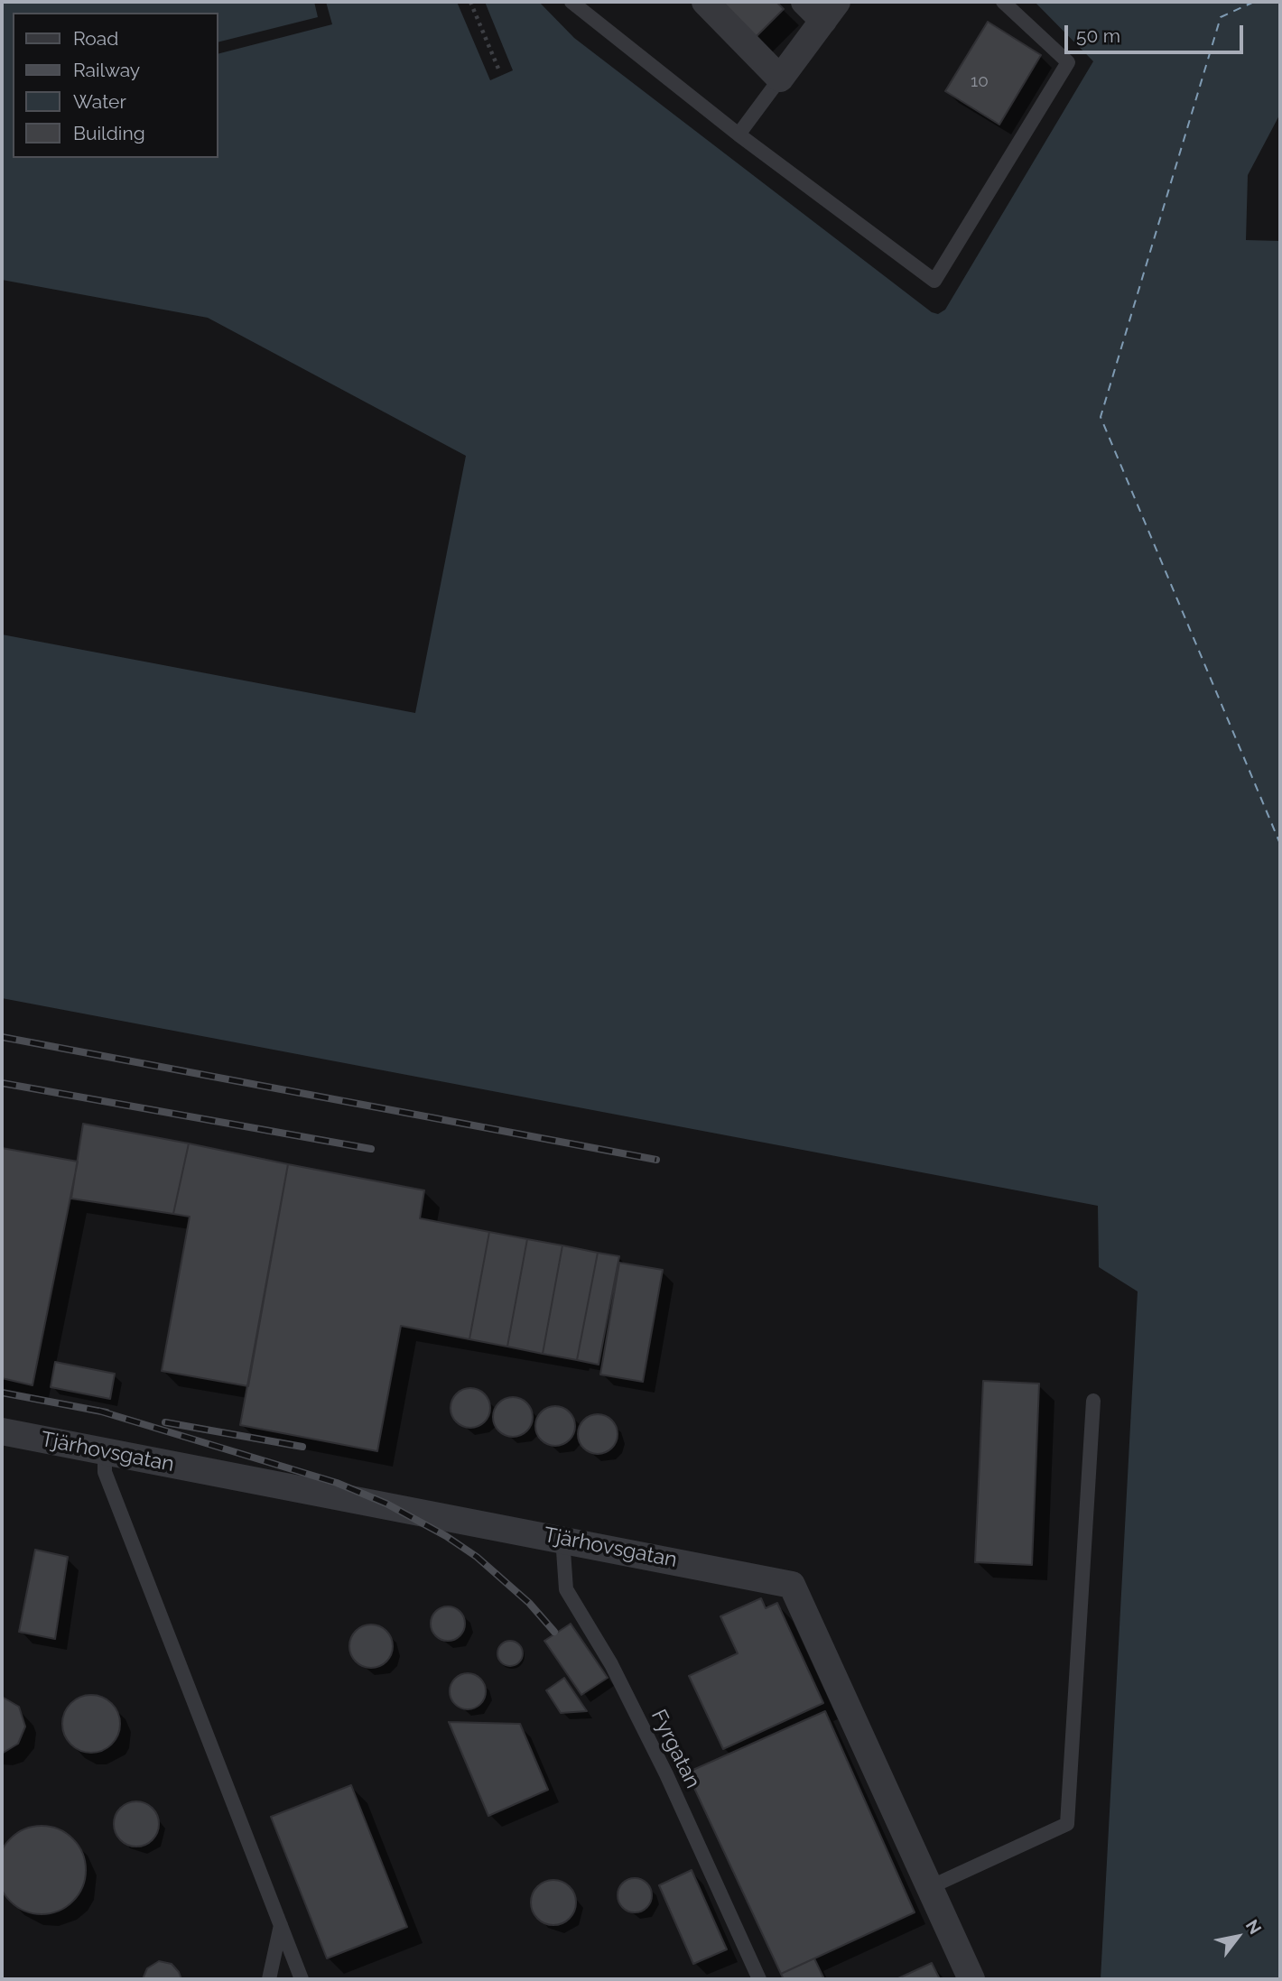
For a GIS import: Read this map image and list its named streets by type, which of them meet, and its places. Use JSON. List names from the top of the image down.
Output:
{
  "streets": {
    "street": ["Tjärhovsgatan"],
    "lane": ["Fyrgatan"]
  },
  "crossings": [
    ["Tjärhovsgatan", "Fyrgatan"]
  ],
  "house_numbers": ["10"],
  "legend": [
    "Road",
    "Railway",
    "Water",
    "Building"
  ],
  "scale_bar": "50 m",
  "north": "top right"
}
